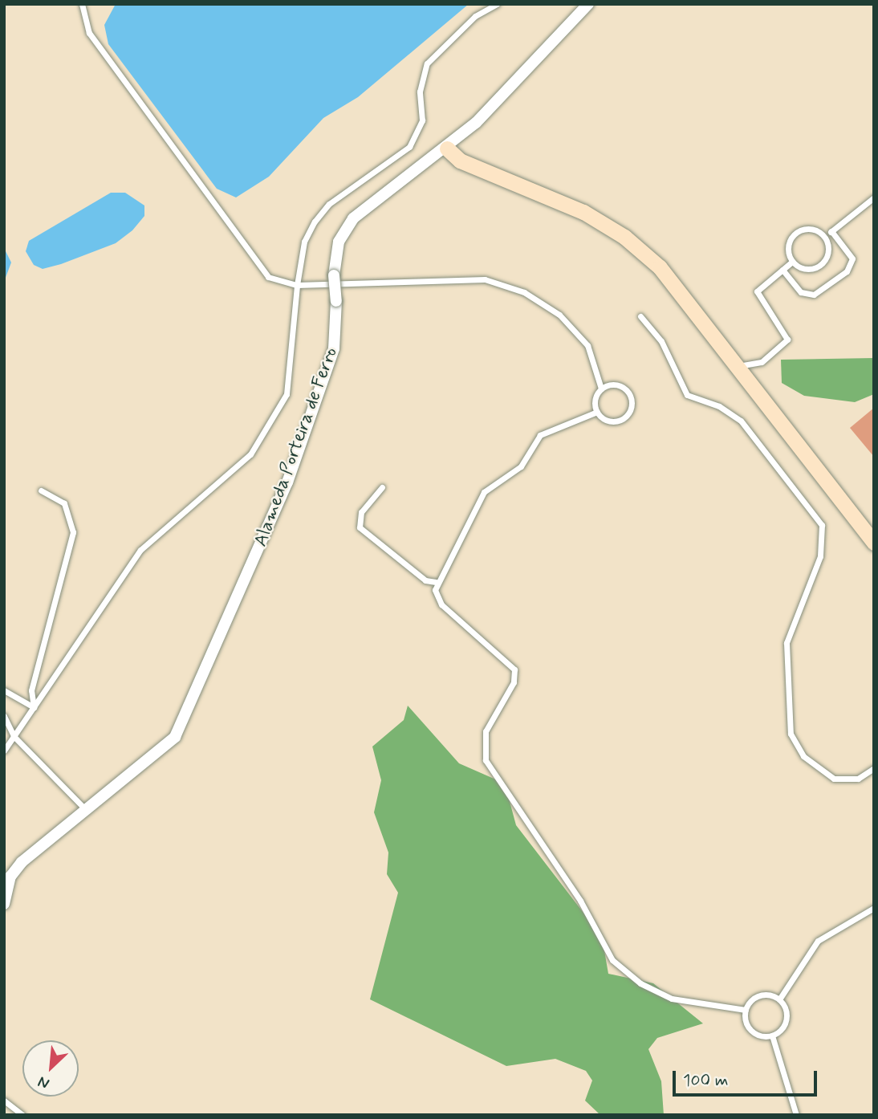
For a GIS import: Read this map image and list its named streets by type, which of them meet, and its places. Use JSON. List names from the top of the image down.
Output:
{
  "streets": {
    "street": ["Alameda Porteira de Ferro"]
  },
  "scale_bar": "100 m",
  "north": "bottom left"
}
